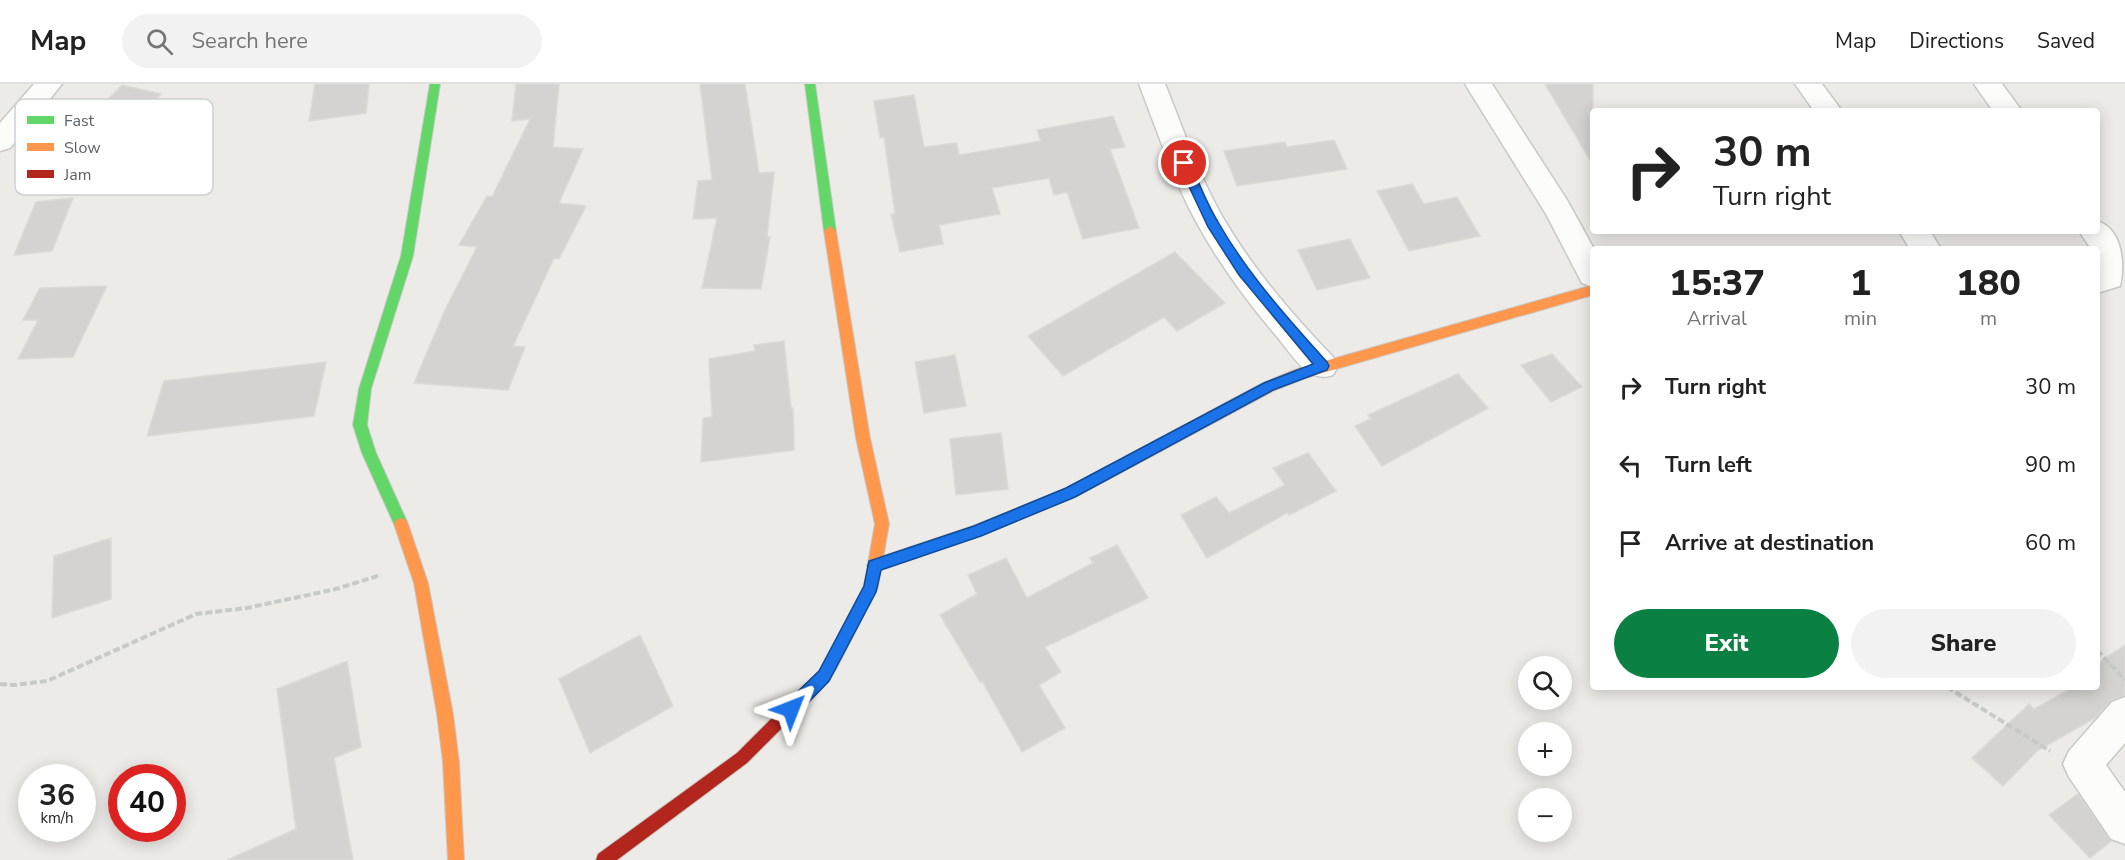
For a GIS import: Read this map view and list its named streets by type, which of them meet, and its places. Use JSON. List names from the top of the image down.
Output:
{
  "legend": ["Fast", "Slow", "Jam"],
  "page": {
    "header": "Map",
    "search": "Search here",
    "nav": ["Map", "Directions", "Saved"],
    "turn": ["30 m", "Turn right"],
    "eta": [
      "15:37",
      "Arrival",
      "1",
      "min",
      "180",
      "m"
    ],
    "list": [
      {
        "name": "Turn right",
        "value": "30 m"
      },
      {
        "name": "Turn left",
        "value": "90 m"
      },
      {
        "name": "Arrive at destination",
        "value": "60 m"
      }
    ],
    "buttons": ["Exit", "Share"],
    "map_buttons": ["+", "−"],
    "speed": "36 km/h",
    "limit": "40"
  }
}
